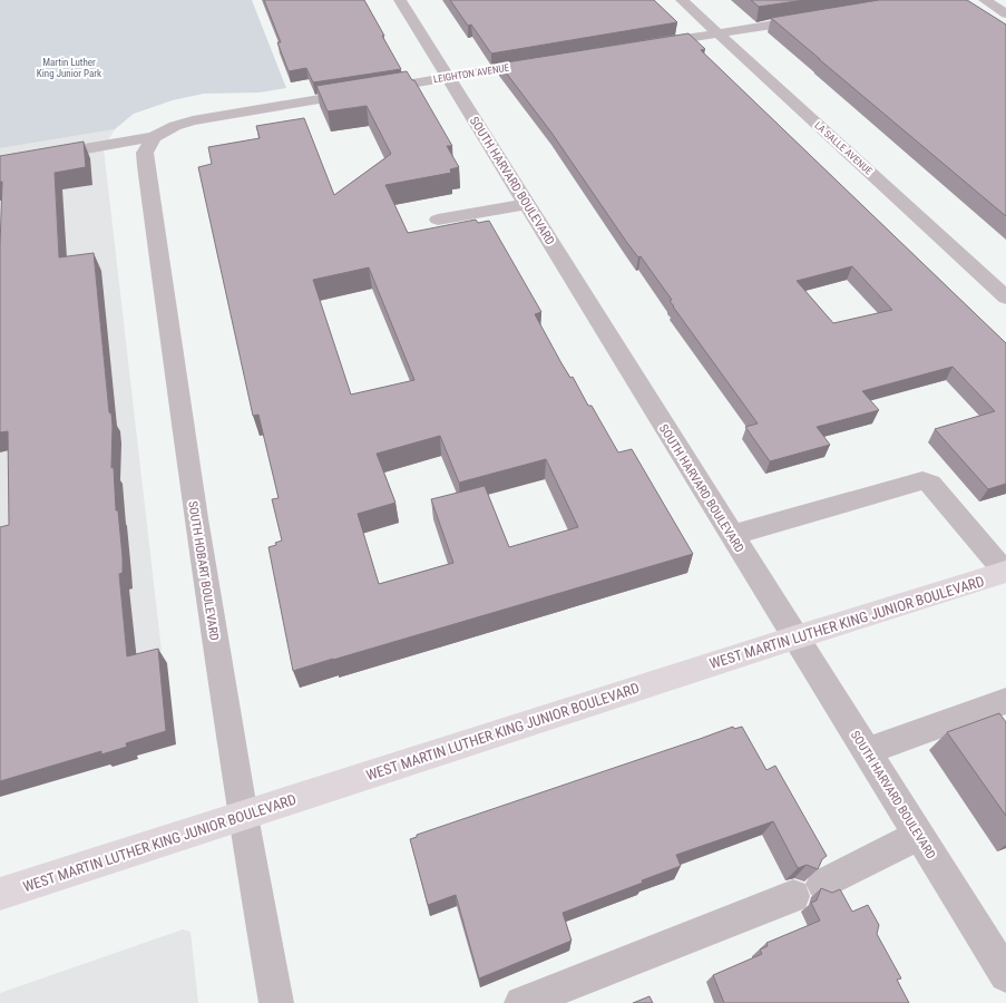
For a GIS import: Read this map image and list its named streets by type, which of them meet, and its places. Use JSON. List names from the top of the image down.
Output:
{
  "streets": {
    "main road": ["WEST MARTIN LUTHER KING JUNIOR BOULEVARD"],
    "street": [
      "LEIGHTON AVENUE",
      "LA SALLE AVENUE",
      "SOUTH HARVARD BOULEVARD",
      "SOUTH HOBART BOULEVARD"
    ]
  },
  "crossings": [
    ["LEIGHTON AVENUE", "SOUTH HARVARD BOULEVARD"],
    ["LEIGHTON AVENUE", "SOUTH HOBART BOULEVARD"],
    ["SOUTH HARVARD BOULEVARD", "WEST MARTIN LUTHER KING JUNIOR BOULEVARD"],
    ["SOUTH HOBART BOULEVARD", "WEST MARTIN LUTHER KING JUNIOR BOULEVARD"]
  ],
  "parks": ["Martin Luther King Junior Park"]
}
